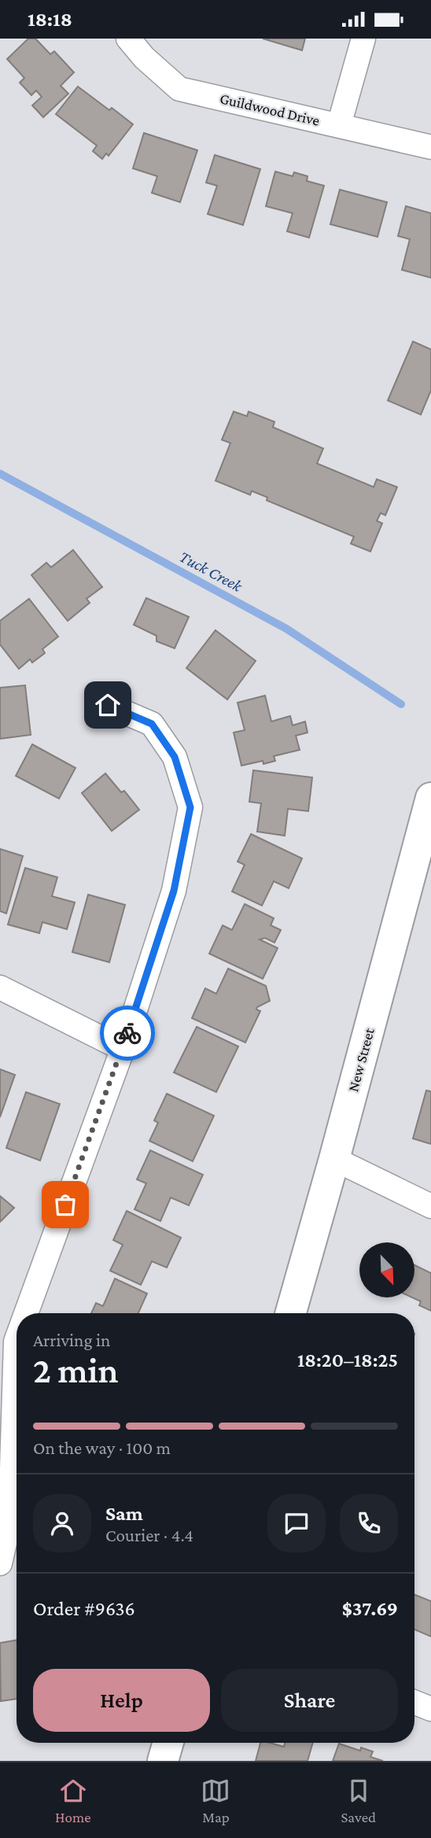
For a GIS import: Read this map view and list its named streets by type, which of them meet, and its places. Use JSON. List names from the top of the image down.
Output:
{
  "streets": {
    "main road": ["New Street"],
    "street": ["Guildwood Drive"]
  },
  "water": ["Tuck Creek"],
  "north": "bottom right",
  "page": {
    "status": "18:18",
    "heading": ["2 min", "Arriving in", "18:20–18:25"],
    "panel": [
      "Sam",
      "Courier · 4.4",
      "Order #9636",
      "$37.69"
    ],
    "bar": "On the way · 100 m",
    "buttons": ["Help", "Share"],
    "tabs": ["Home", "Map", "Saved"]
  }
}
